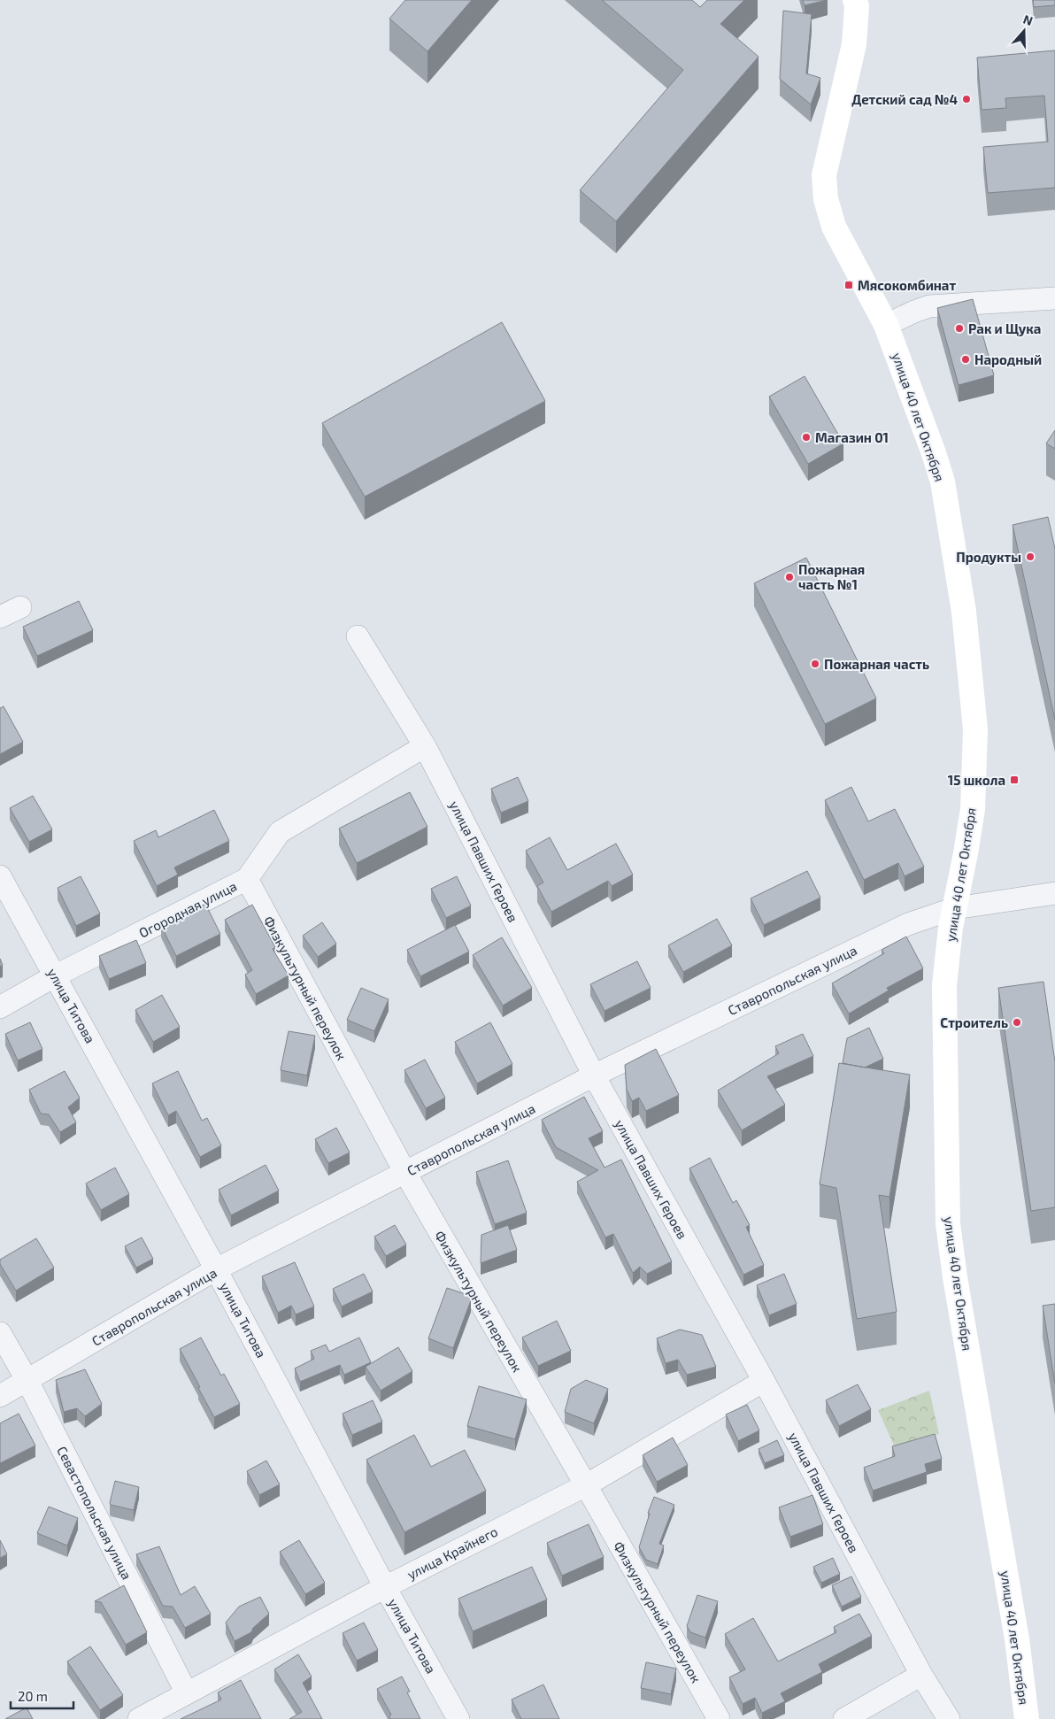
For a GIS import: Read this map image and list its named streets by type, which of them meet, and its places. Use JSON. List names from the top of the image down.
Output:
{
  "streets": {
    "main road": ["улица 40 лет Октября"],
    "street": [
      "улица Павших Героев",
      "Огородная улица",
      "Ставропольская улица",
      "Физкультурный переулок",
      "улица Титова",
      "Севастопольская улица",
      "улица Крайнего"
    ]
  },
  "crossings": [
    ["улица 40 лет Октября", "Ставропольская улица"],
    ["улица Павших Героев", "Огородная улица"],
    ["улица Павших Героев", "Ставропольская улица"],
    ["улица Павших Героев", "улица Крайнего"],
    ["Огородная улица", "Физкультурный переулок"],
    ["Огородная улица", "улица Титова"],
    ["Ставропольская улица", "Физкультурный переулок"],
    ["Ставропольская улица", "улица Титова"],
    ["Ставропольская улица", "Севастопольская улица"],
    ["Физкультурный переулок", "улица Крайнего"],
    ["улица Титова", "улица Крайнего"],
    ["Севастопольская улица", "улица Крайнего"]
  ],
  "places": {
    "other": [
      "Детский сад №4",
      "Рак и Щука",
      "Народный",
      "Магазин 01",
      "Продукты",
      "Пожарная часть №1",
      "Пожарная часть",
      "Строитель"
    ],
    "transit": ["Мясокомбинат", "15 школа"]
  },
  "scale_bar": "20 m",
  "north": "top"
}
